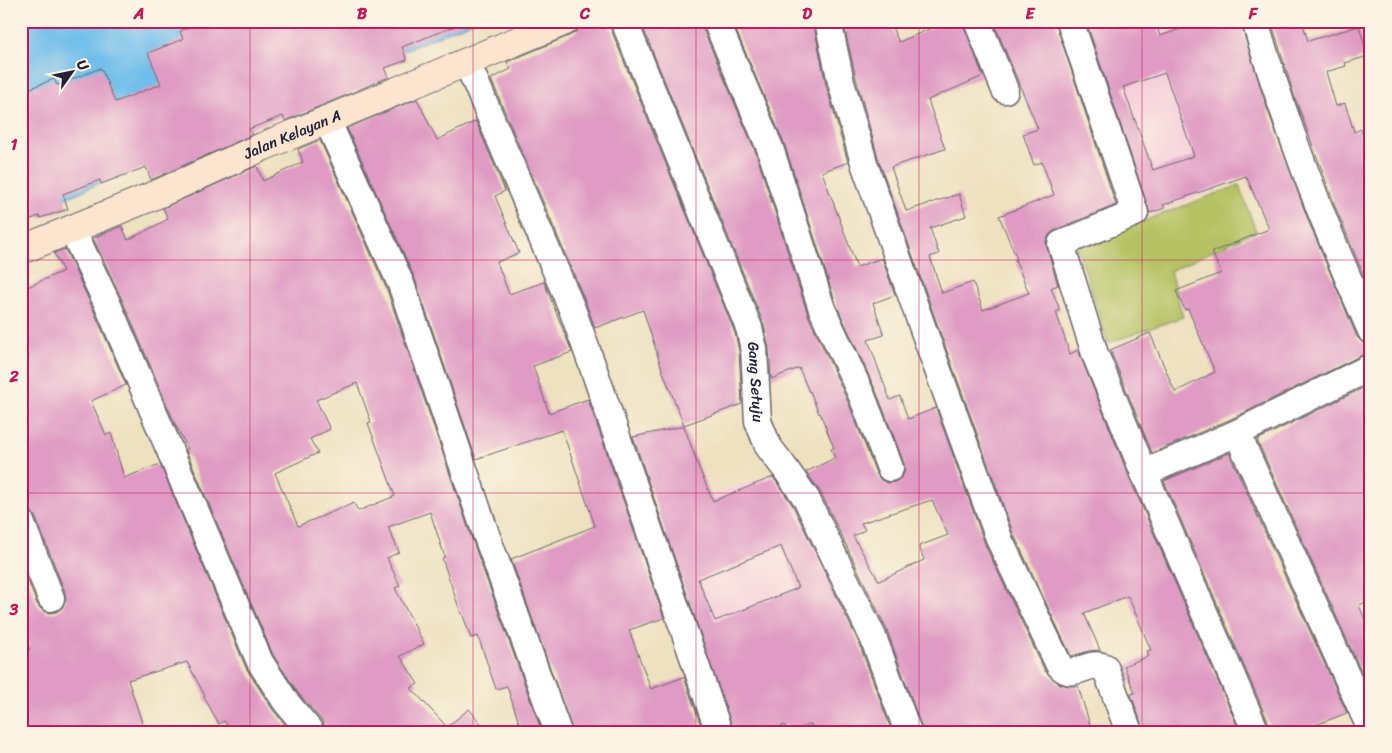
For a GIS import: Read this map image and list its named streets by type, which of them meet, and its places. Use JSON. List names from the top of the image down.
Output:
{
  "streets": {
    "street": ["Jalan Kelayan A", "Gang Setuju"]
  },
  "north": "top right",
  "grid": {
    "columns": [
      "A",
      "B",
      "C",
      "D",
      "E",
      "F"
    ],
    "rows": ["1", "2", "3"]
  }
}
